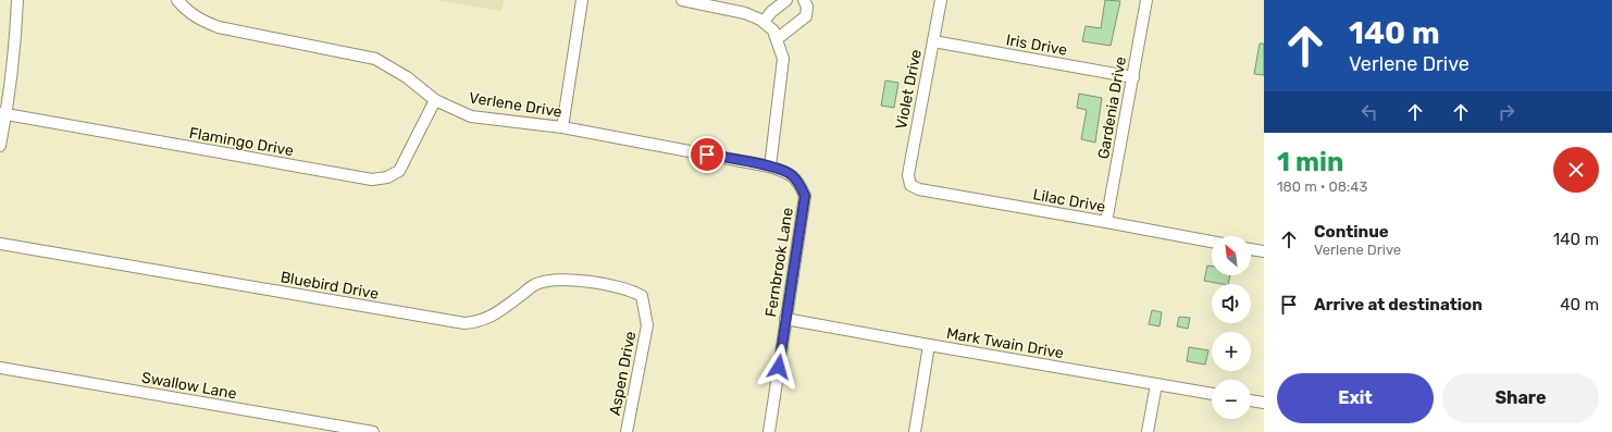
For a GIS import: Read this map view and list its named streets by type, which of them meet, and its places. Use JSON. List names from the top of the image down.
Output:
{
  "streets": {
    "street": [
      "Iris Drive",
      "Violet Drive",
      "Verlene Drive",
      "Gardenia Drive",
      "Flamingo Drive",
      "Lilac Drive",
      "Fernbrook Lane",
      "Bluebird Drive",
      "Mark Twain Drive",
      "Aspen Drive",
      "Swallow Lane"
    ]
  },
  "crossings": [
    ["Iris Drive", "Violet Drive"],
    ["Iris Drive", "Gardenia Drive"],
    ["Violet Drive", "Lilac Drive"],
    ["Verlene Drive", "Flamingo Drive"],
    ["Verlene Drive", "Fernbrook Lane"],
    ["Gardenia Drive", "Lilac Drive"],
    ["Fernbrook Lane", "Mark Twain Drive"],
    ["Bluebird Drive", "Aspen Drive"]
  ],
  "north": "top left",
  "page": {
    "turn": ["140 m", "Verlene Drive"],
    "heading": ["1 min", "180 m · 08:43"],
    "list": [
      {
        "name": "Continue",
        "note": "Verlene Drive",
        "value": "140 m"
      },
      {
        "name": "Arrive at destination",
        "value": "40 m"
      }
    ],
    "map_buttons": ["+", "−"],
    "buttons": ["Exit", "Share"]
  }
}
